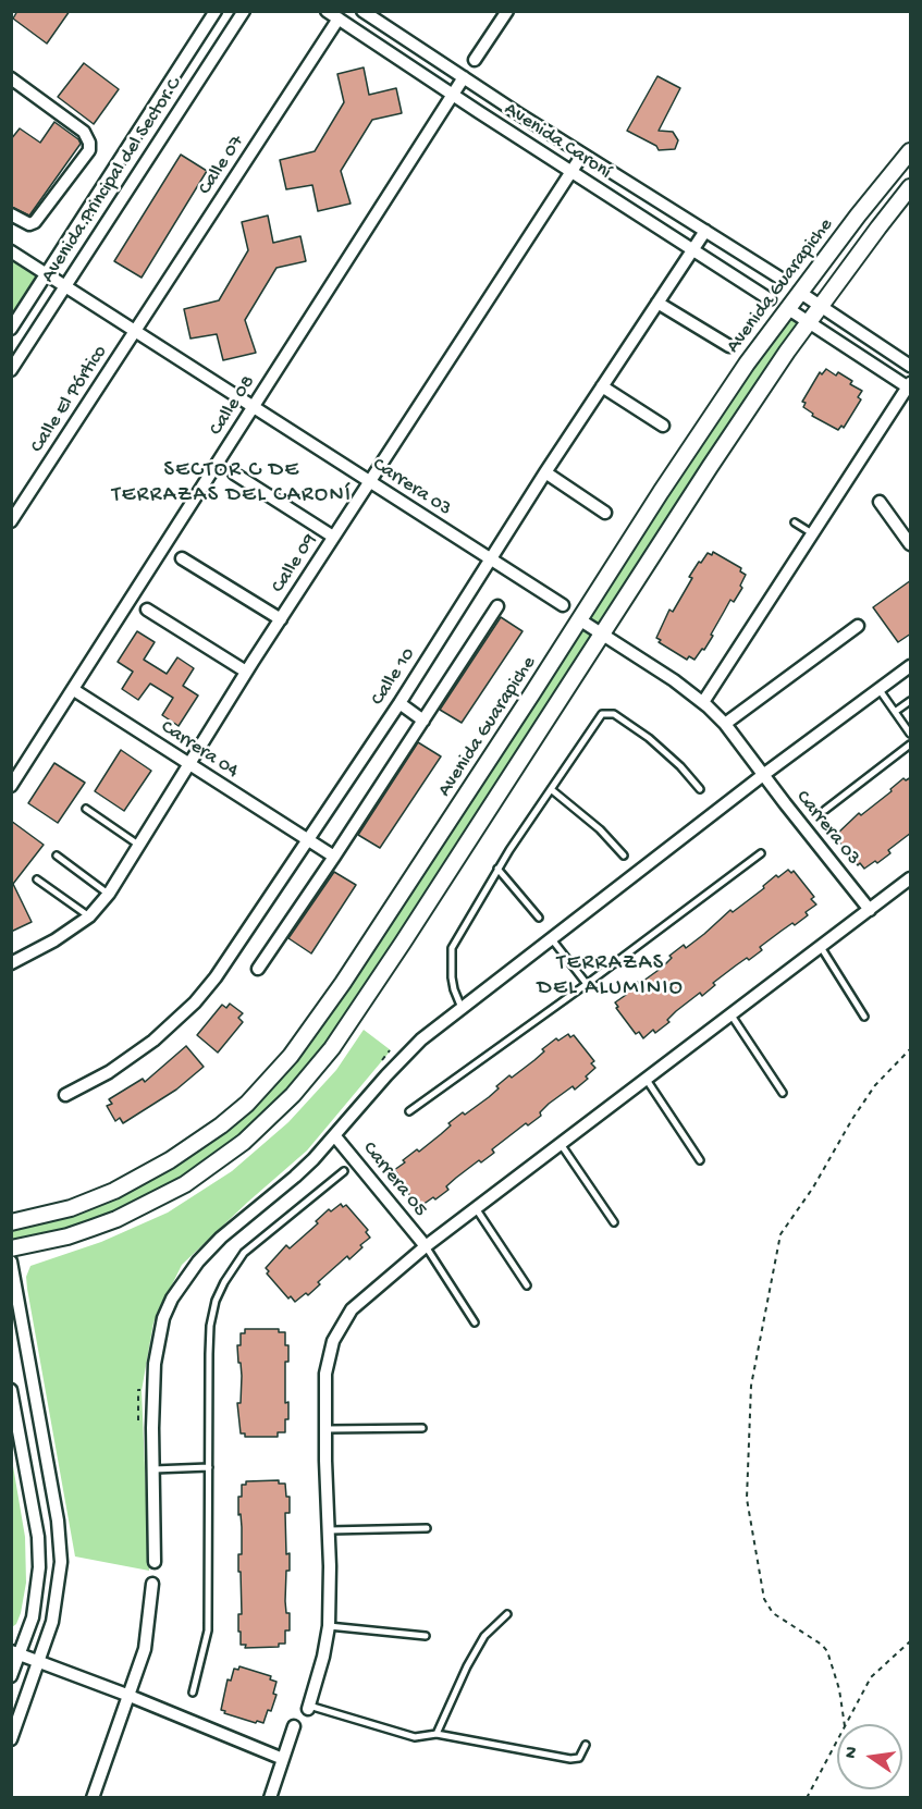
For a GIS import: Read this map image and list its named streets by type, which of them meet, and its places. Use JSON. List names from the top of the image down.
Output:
{
  "streets": {
    "street": [
      "Avenida Caroní",
      "Calle 07",
      "Avenida Principal del Sector C",
      "Avenida Guarapiche",
      "Calle El Pórtico",
      "Calle 08",
      "Carrera 03",
      "Calle 09",
      "Calle 10",
      "Carrera 04",
      "Carrera 05"
    ]
  },
  "crossings": [
    ["Avenida Caroní", "Calle 07"],
    ["Avenida Caroní", "Calle 08"],
    ["Avenida Caroní", "Calle 09"],
    ["Avenida Caroní", "Calle 10"],
    ["Calle 07", "Calle El Pórtico"],
    ["Calle 07", "Carrera 03"],
    ["Avenida Principal del Sector C", "Carrera 03"],
    ["Avenida Guarapiche", "Carrera 03"],
    ["Calle El Pórtico", "Carrera 03"],
    ["Calle 08", "Carrera 03"],
    ["Calle 08", "Carrera 04"],
    ["Carrera 03", "Calle 09"],
    ["Carrera 03", "Calle 10"],
    ["Calle 09", "Carrera 04"],
    ["Calle 10", "Carrera 04"]
  ],
  "districts": ["SECTOR C DE TERRAZAS DEL CARONÍ", "TERRAZAS DEL ALUMINIO"],
  "north": "left"
}
